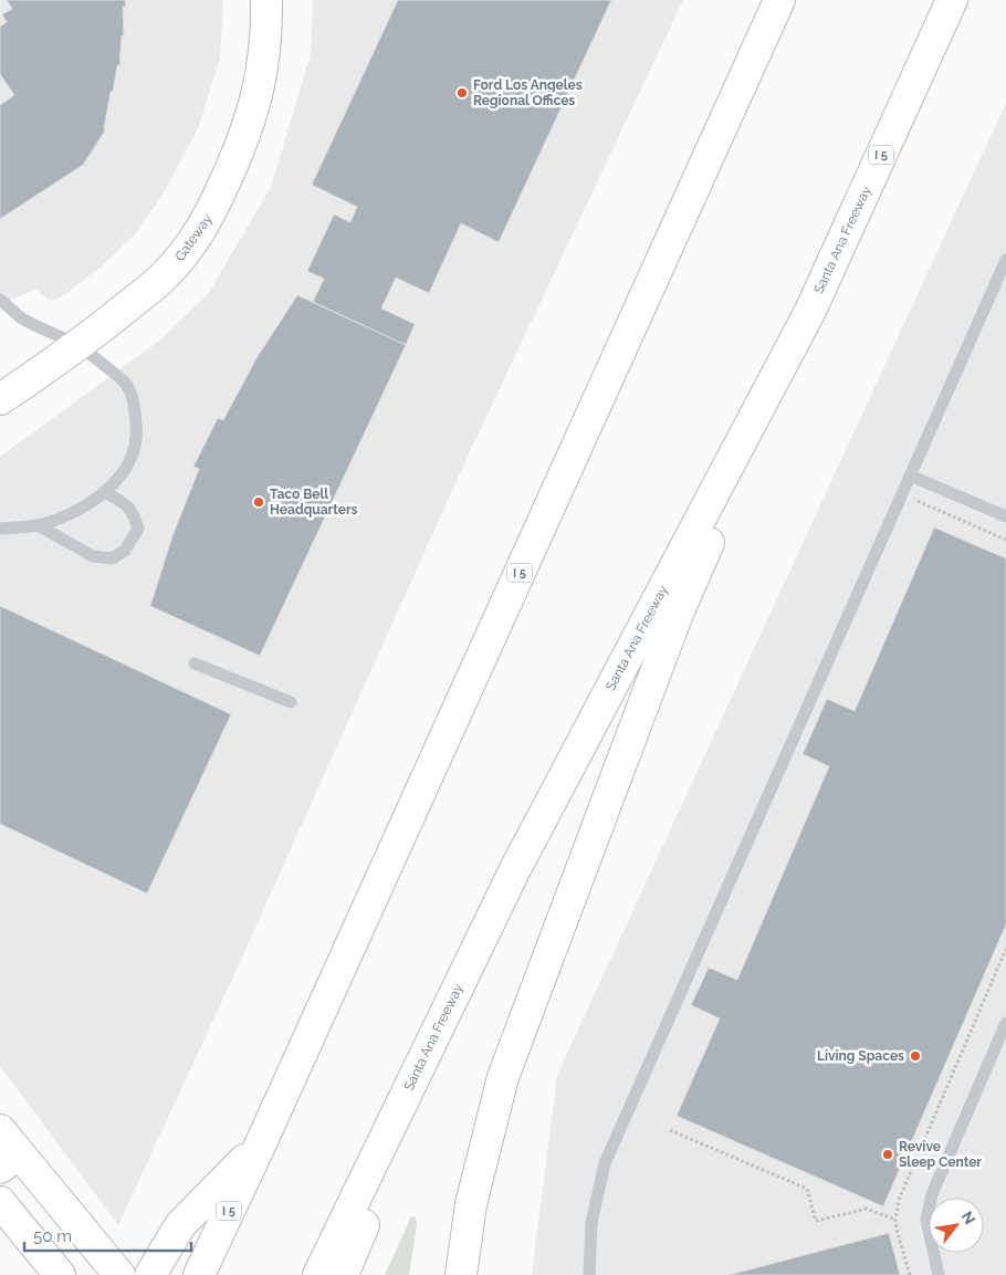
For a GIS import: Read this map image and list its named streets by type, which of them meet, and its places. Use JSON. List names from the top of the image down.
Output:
{
  "streets": {
    "main road": ["I 5", "Gateway", "Santa Ana Freeway"]
  },
  "places": [
    "Ford Los Angeles Regional Offices",
    "Taco Bell Headquarters",
    "Living Spaces",
    "Revive Sleep Center"
  ],
  "scale_bar": "50 m",
  "north": "top right"
}
